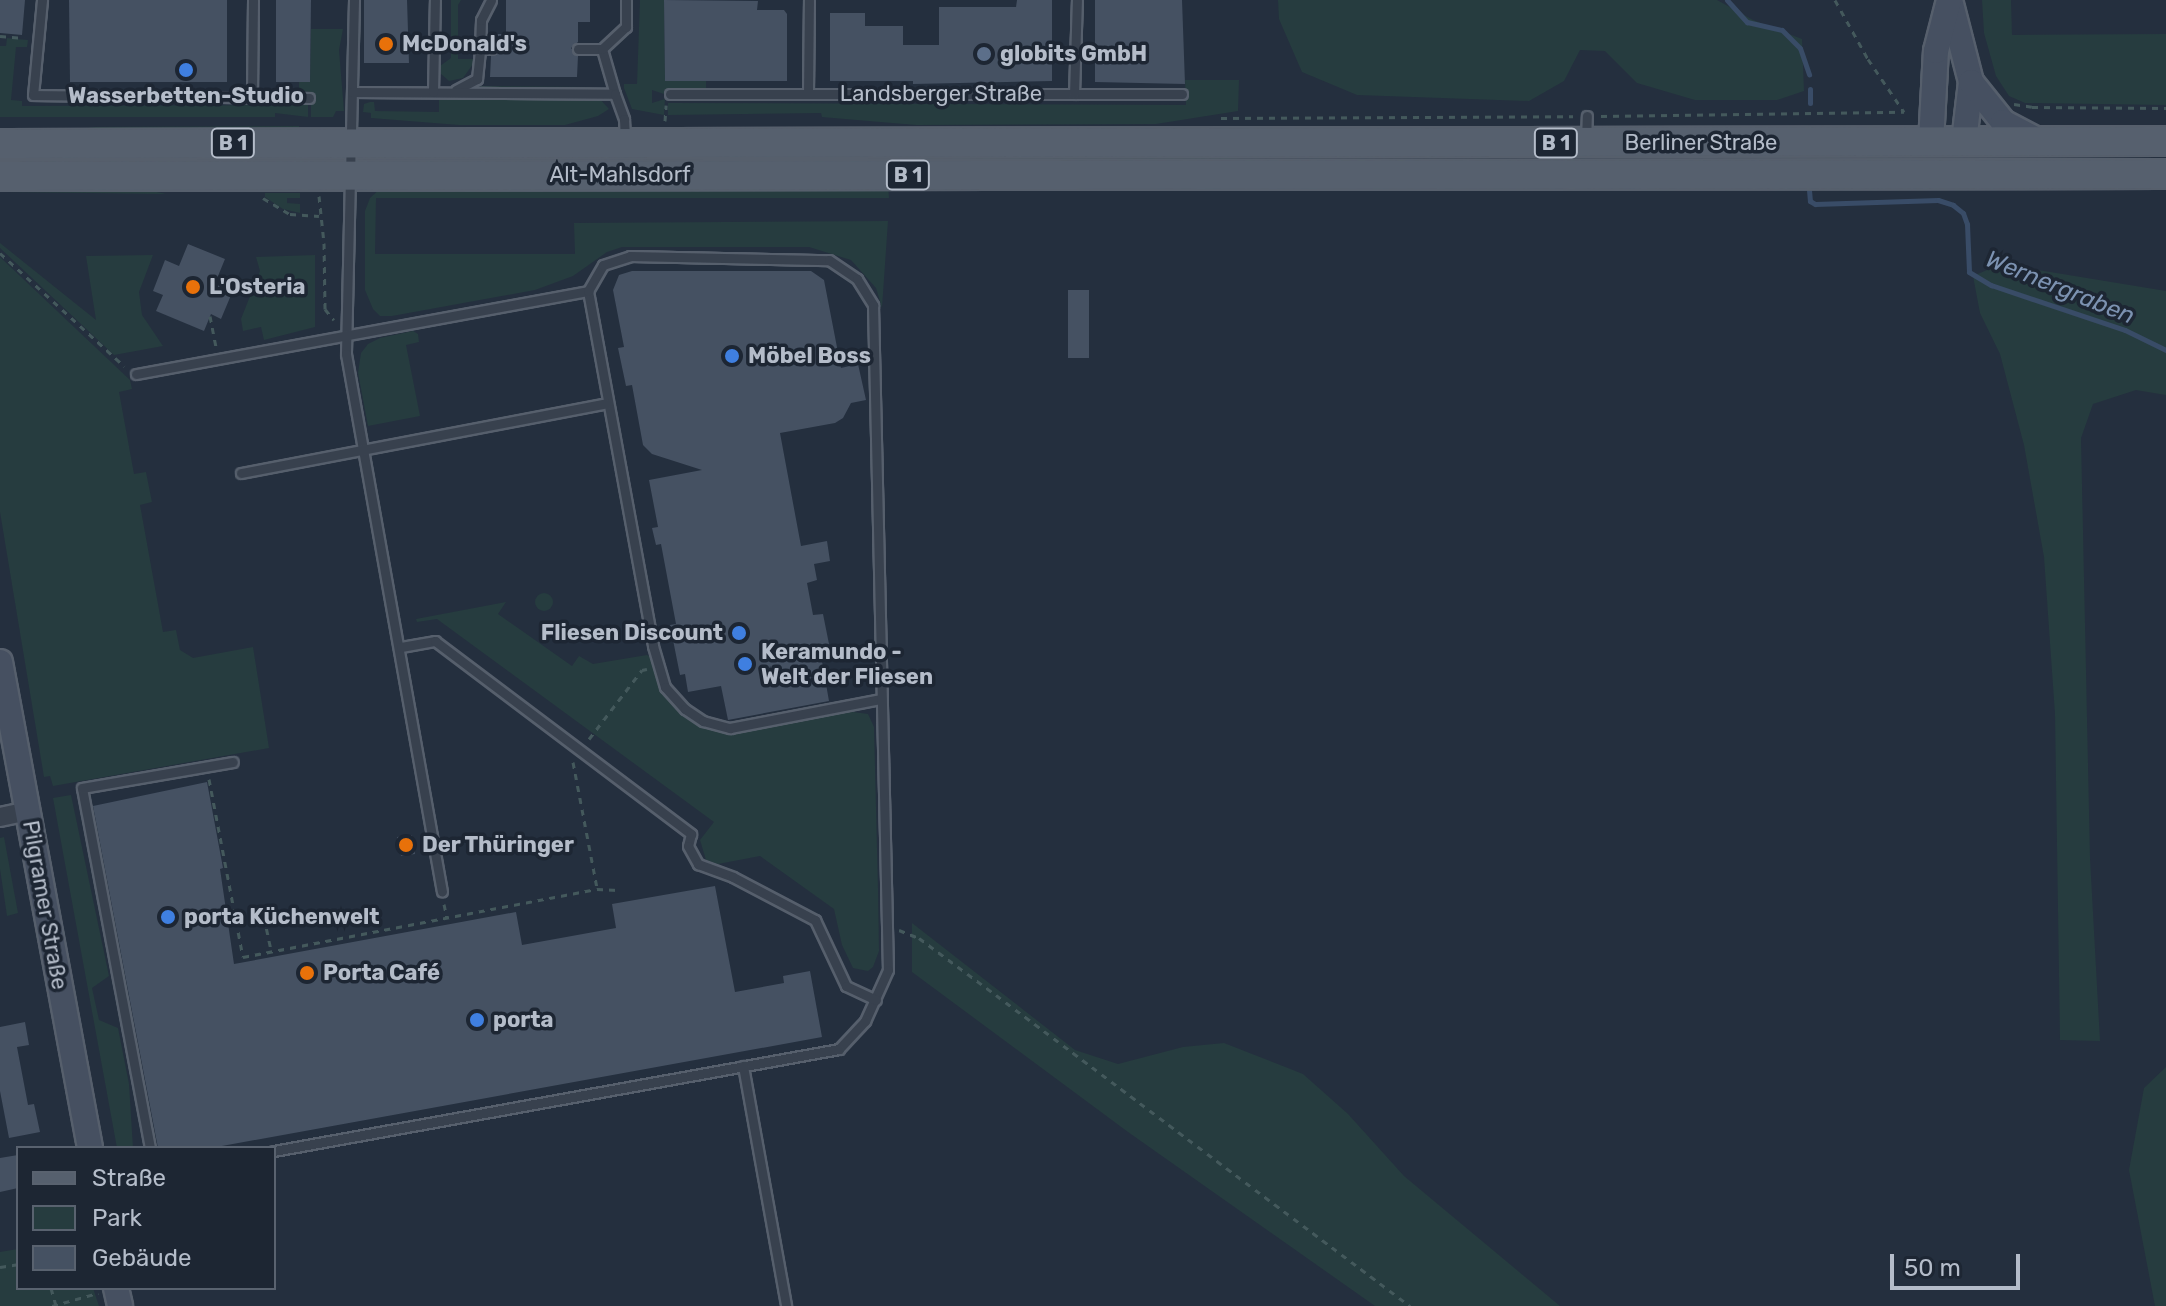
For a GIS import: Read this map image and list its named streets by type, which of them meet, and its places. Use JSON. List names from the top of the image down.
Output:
{
  "streets": {
    "main road": ["B 1", "Berliner Straße", "Alt-Mahlsdorf"],
    "street": ["Pilgramer Straße"],
    "lane": ["Landsberger Straße"]
  },
  "crossings": [
    ["Berliner Straße", "Alt-Mahlsdorf"]
  ],
  "water": ["Wernergraben"],
  "places": [
    "McDonald's",
    "globits GmbH",
    "Wasserbetten-Studio",
    "L'Osteria",
    "Möbel Boss",
    "Fliesen Discount",
    "Keramundo - Welt der Fliesen",
    "Der Thüringer",
    "porta Küchenwelt",
    "Porta Café",
    "porta"
  ],
  "legend": ["Straße", "Park", "Gebäude"],
  "scale_bar": "50 m"
}
